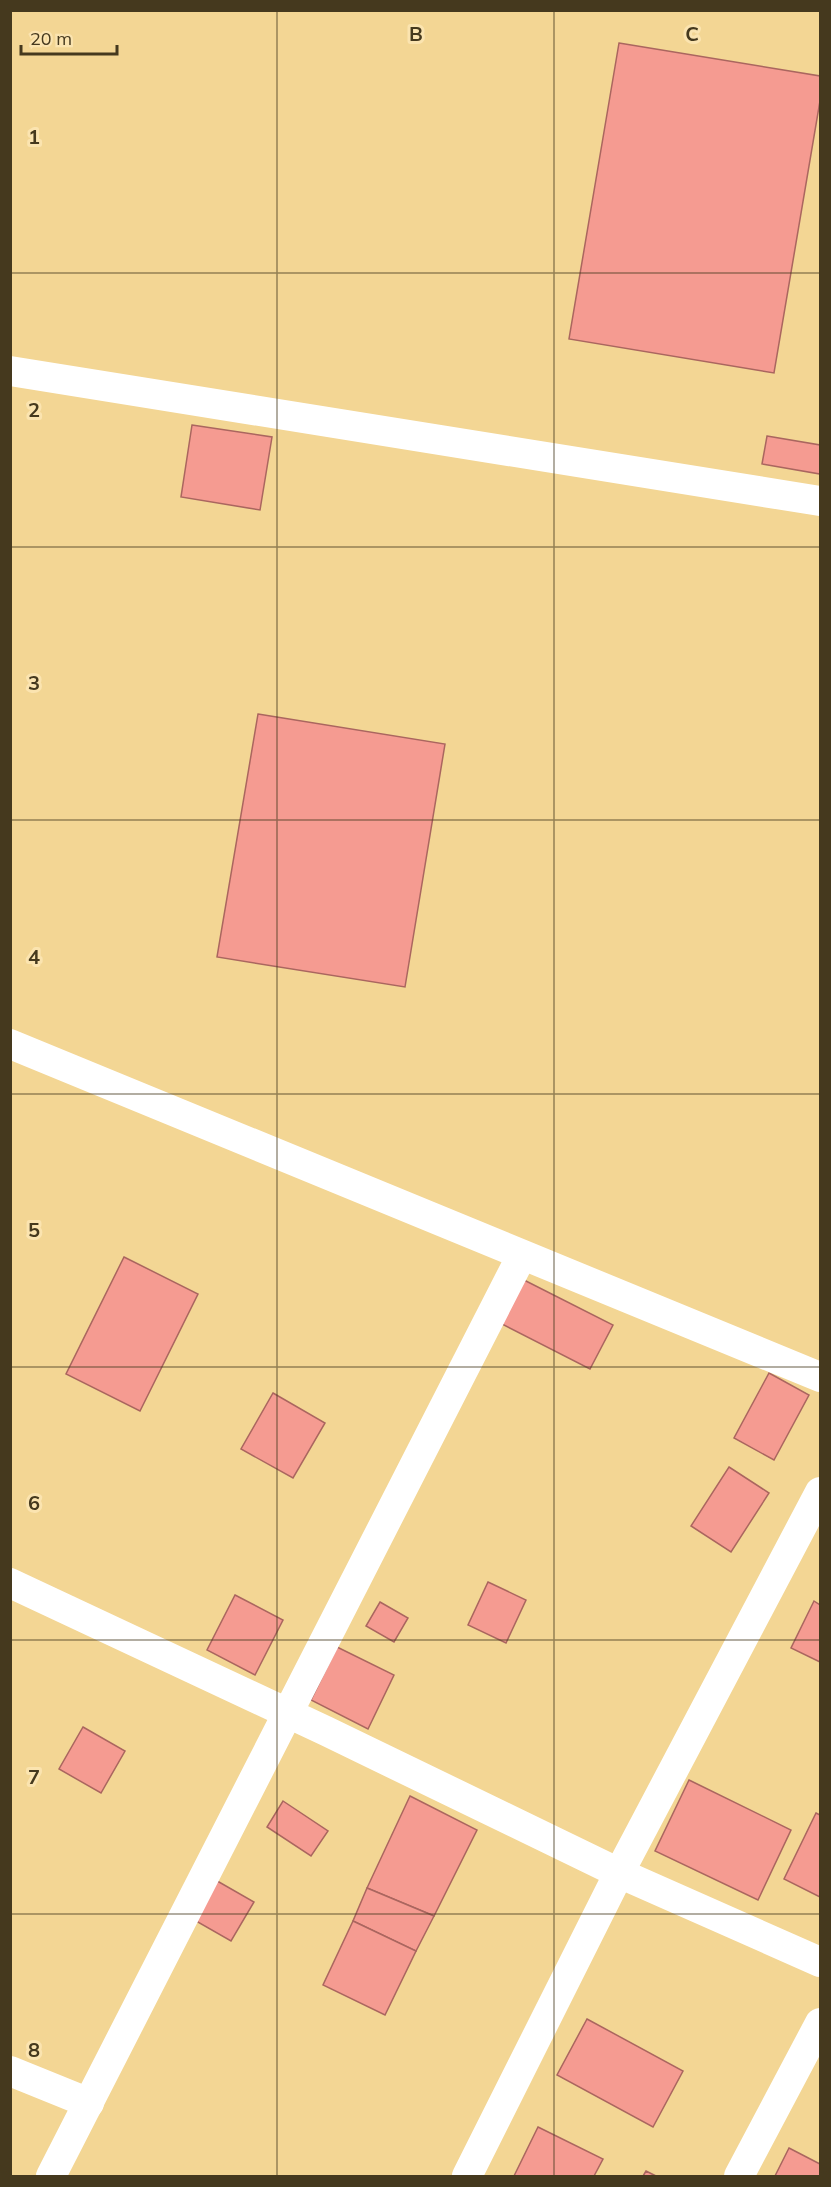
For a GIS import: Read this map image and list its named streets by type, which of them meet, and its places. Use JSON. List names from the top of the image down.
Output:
{
  "scale_bar": "20 m",
  "grid": {
    "columns": ["B", "C"],
    "rows": [
      "1",
      "2",
      "3",
      "4",
      "5",
      "6",
      "7",
      "8"
    ]
  }
}
